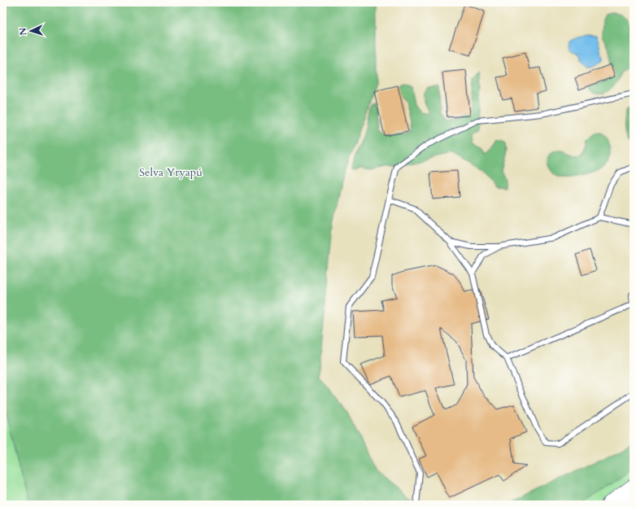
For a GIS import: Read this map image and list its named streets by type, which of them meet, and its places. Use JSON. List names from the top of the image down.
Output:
{
  "parks": ["Selva Yryapú"],
  "north": "left"
}
